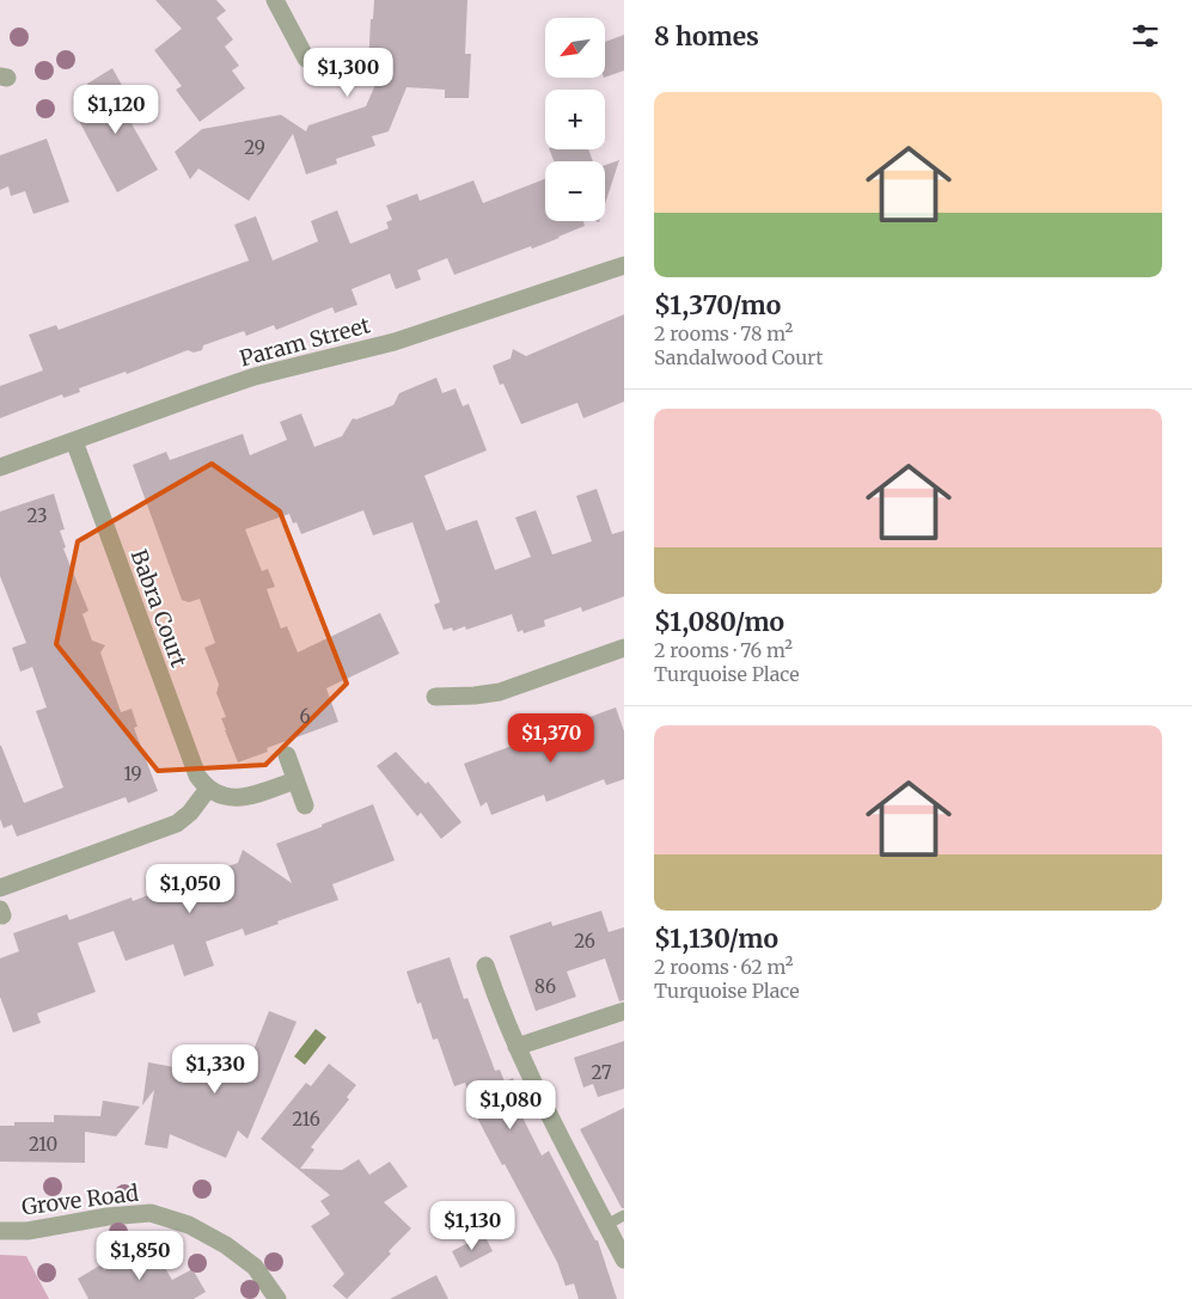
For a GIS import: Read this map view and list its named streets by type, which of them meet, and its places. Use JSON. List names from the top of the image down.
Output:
{
  "streets": {
    "street": ["Param Street", "Babra Court", "Grove Road"]
  },
  "crossings": [
    ["Param Street", "Babra Court"]
  ],
  "house_numbers": [
    "29",
    "23",
    "6",
    "19",
    "26",
    "86",
    "27",
    "216",
    "210"
  ],
  "north": "bottom left",
  "page": {
    "heading": "8 homes",
    "map_buttons": ["+", "−"],
    "price": [
      "$1,300",
      "$1,120",
      "$1,370",
      "$1,050",
      "$1,330",
      "$1,080",
      "$1,130",
      "$1,850"
    ],
    "list": [
      {
        "name": "$1,370/mo",
        "note": "2 rooms · 78 m² · Sandalwood Court"
      },
      {
        "name": "$1,080/mo",
        "note": "2 rooms · 76 m² · Turquoise Place"
      },
      {
        "name": "$1,130/mo",
        "note": "2 rooms · 62 m² · Turquoise Place"
      }
    ]
  }
}
